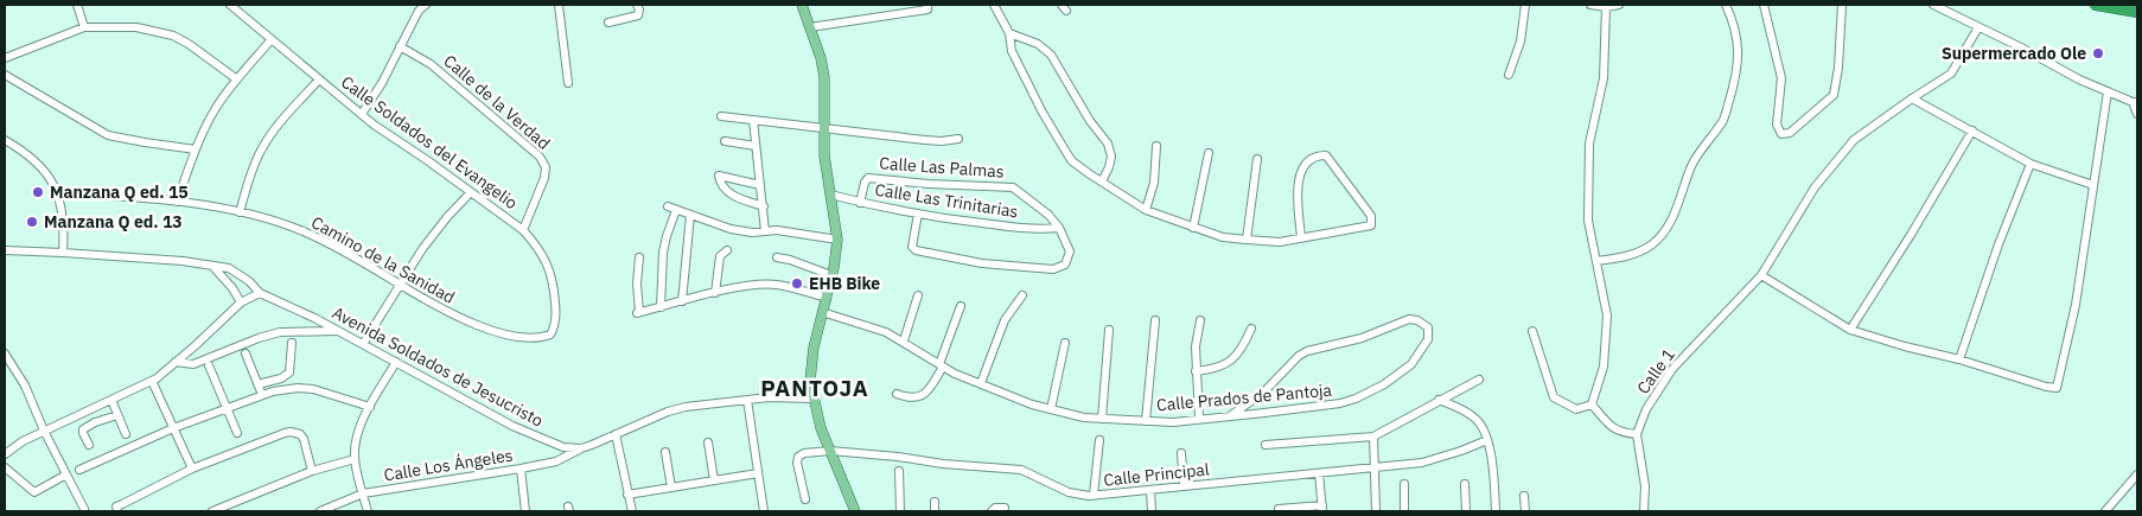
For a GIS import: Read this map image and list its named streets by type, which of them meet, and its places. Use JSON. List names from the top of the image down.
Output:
{
  "streets": {
    "street": [
      "Calle de la Verdad",
      "Calle Soldados del Evangelio",
      "Calle Las Palmas",
      "Calle Las Trinitarias",
      "Camino de la Sanidad",
      "Avenida Soldados de Jesucristo",
      "Calle 1",
      "Calle Prados de Pantoja",
      "Calle Los Ángeles",
      "Calle Principal"
    ]
  },
  "crossings": [
    ["Calle de la Verdad", "Calle Soldados del Evangelio"],
    ["Calle Soldados del Evangelio", "Camino de la Sanidad"],
    ["Calle Las Palmas", "Calle Las Trinitarias"],
    ["Avenida Soldados de Jesucristo", "Calle Los Ángeles"]
  ],
  "districts": ["PANTOJA"],
  "places": [
    "Supermercado Ole",
    "Manzana Q ed. 15",
    "Manzana Q ed. 13",
    "EHB Bike"
  ]
}
